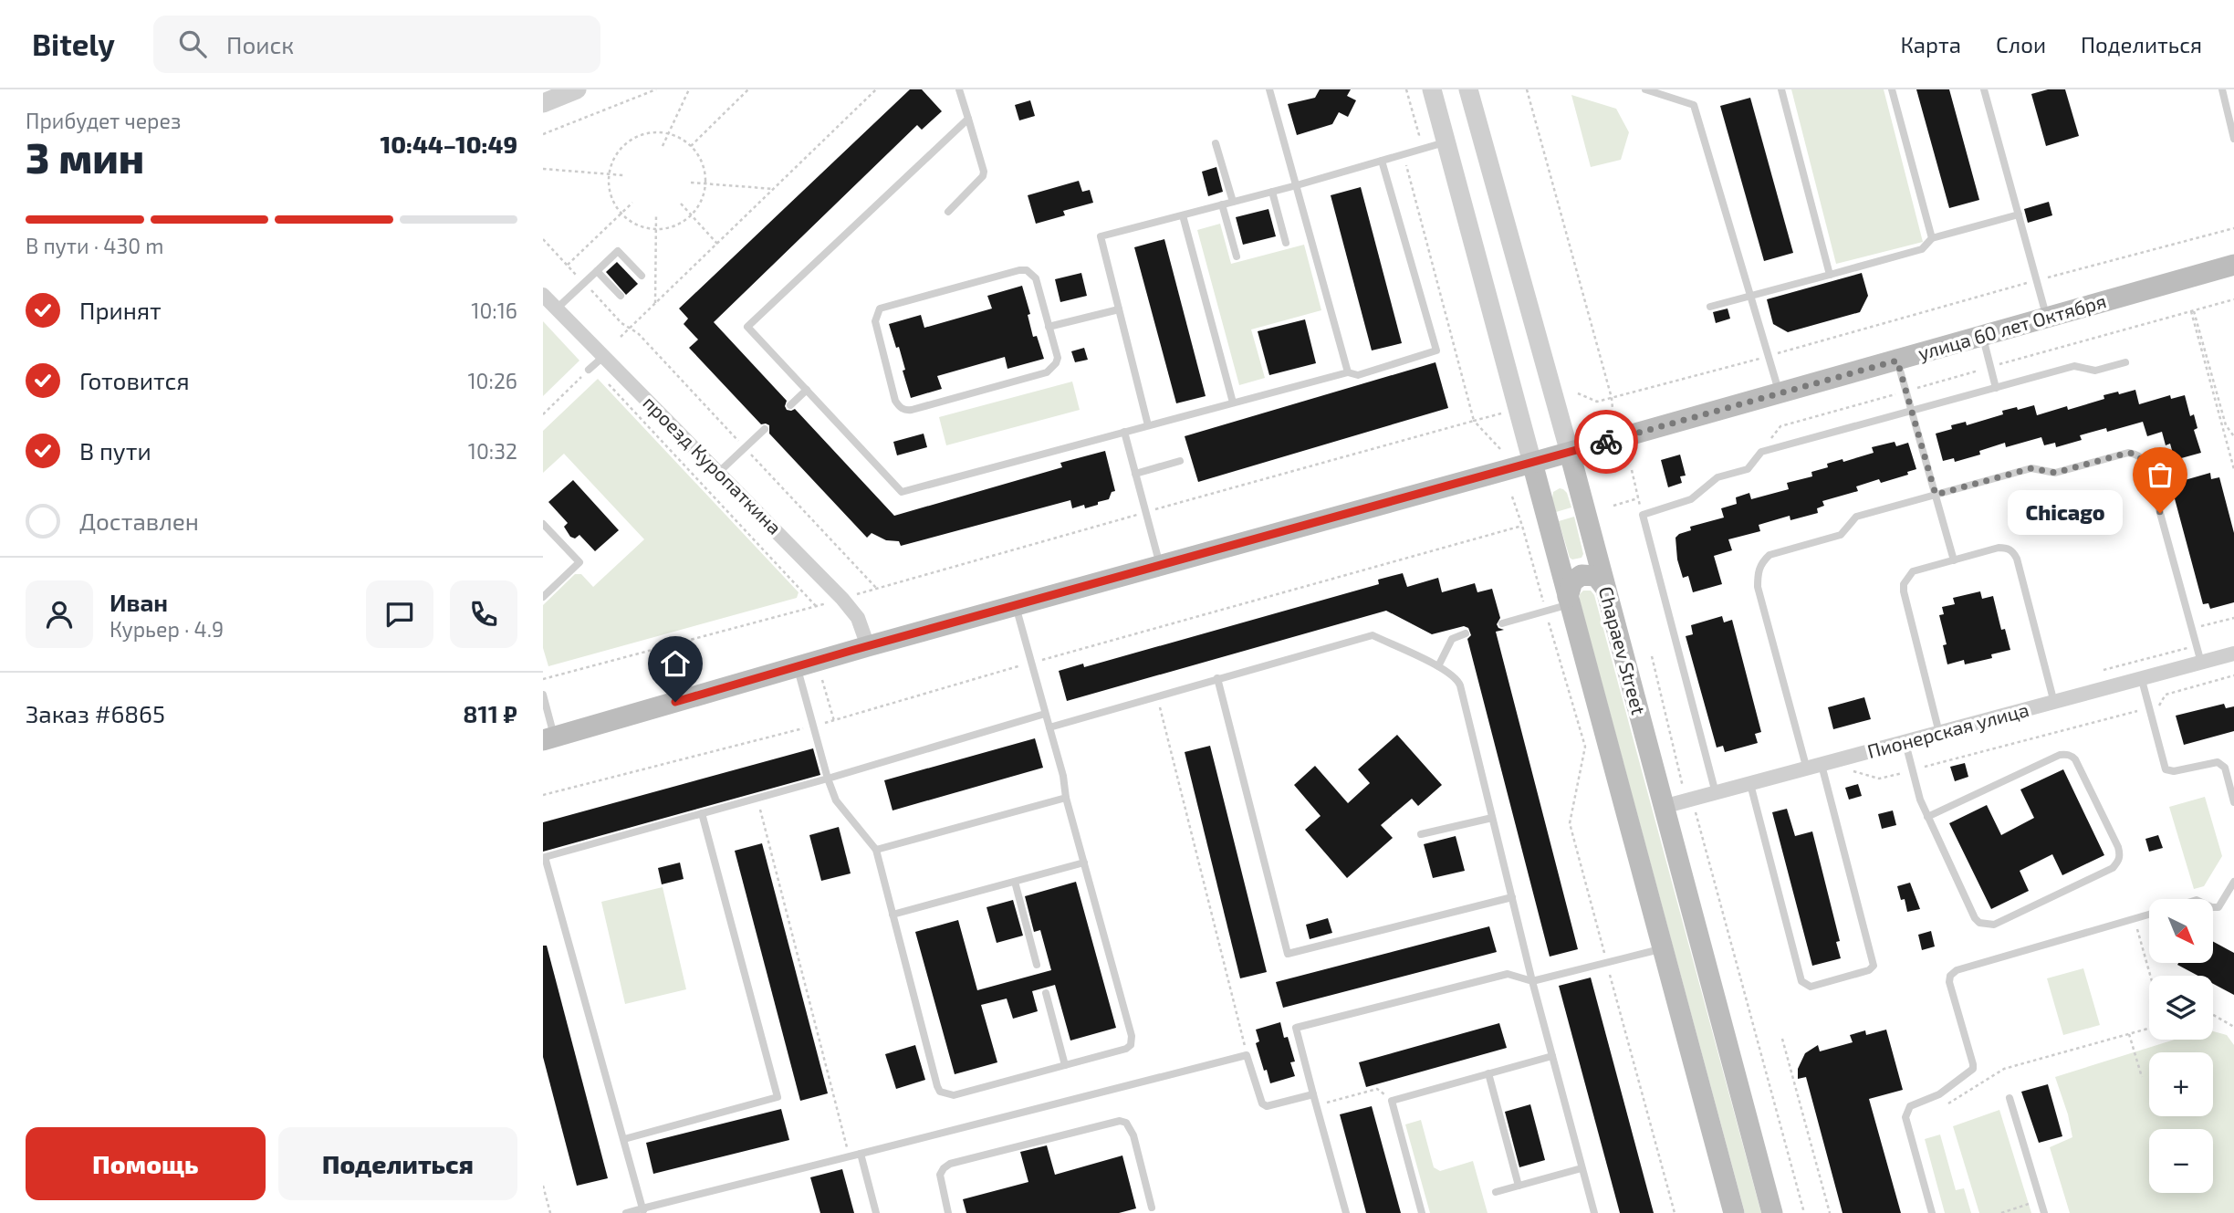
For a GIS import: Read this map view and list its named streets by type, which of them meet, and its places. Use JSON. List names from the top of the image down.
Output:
{
  "streets": {
    "main road": ["улица 60 лет Октября", "Chapaev Street"],
    "street": ["проезд Куропаткина", "Пионерская улица"]
  },
  "crossings": [
    ["улица 60 лет Октября", "Chapaev Street"],
    ["Chapaev Street", "Пионерская улица"]
  ],
  "places": ["Chicago"],
  "north": "bottom right",
  "page": {
    "header": "Bitely",
    "search": "Поиск",
    "nav": ["Карта", "Слои", "Поделиться"],
    "heading": ["3 мин", "Прибудет через", "10:44–10:49"],
    "panel": [
      "Иван",
      "Курьер · 4.9",
      "Заказ #6865",
      "811 ₽"
    ],
    "bar": "В пути · 430 m",
    "list": [
      ["Принят", "10:16"],
      ["Готовится", "10:26"],
      ["В пути", "10:32"],
      "Доставлен"
    ],
    "bubble": "Chicago",
    "map_buttons": ["+", "−"],
    "buttons": ["Помощь", "Поделиться"]
  }
}
